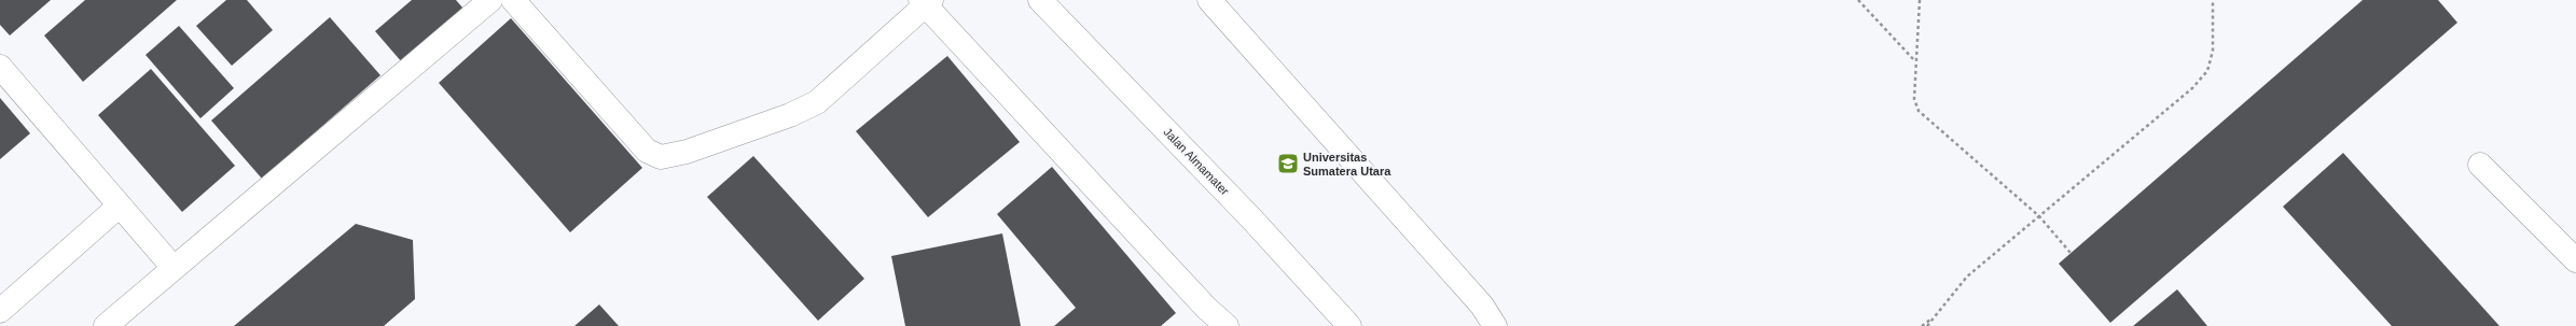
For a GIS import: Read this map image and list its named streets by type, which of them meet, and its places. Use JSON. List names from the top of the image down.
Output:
{
  "streets": {
    "lane": ["Jalan Almamater"]
  },
  "places": {
    "school or university": ["Universitas Sumatera Utara"]
  }
}
